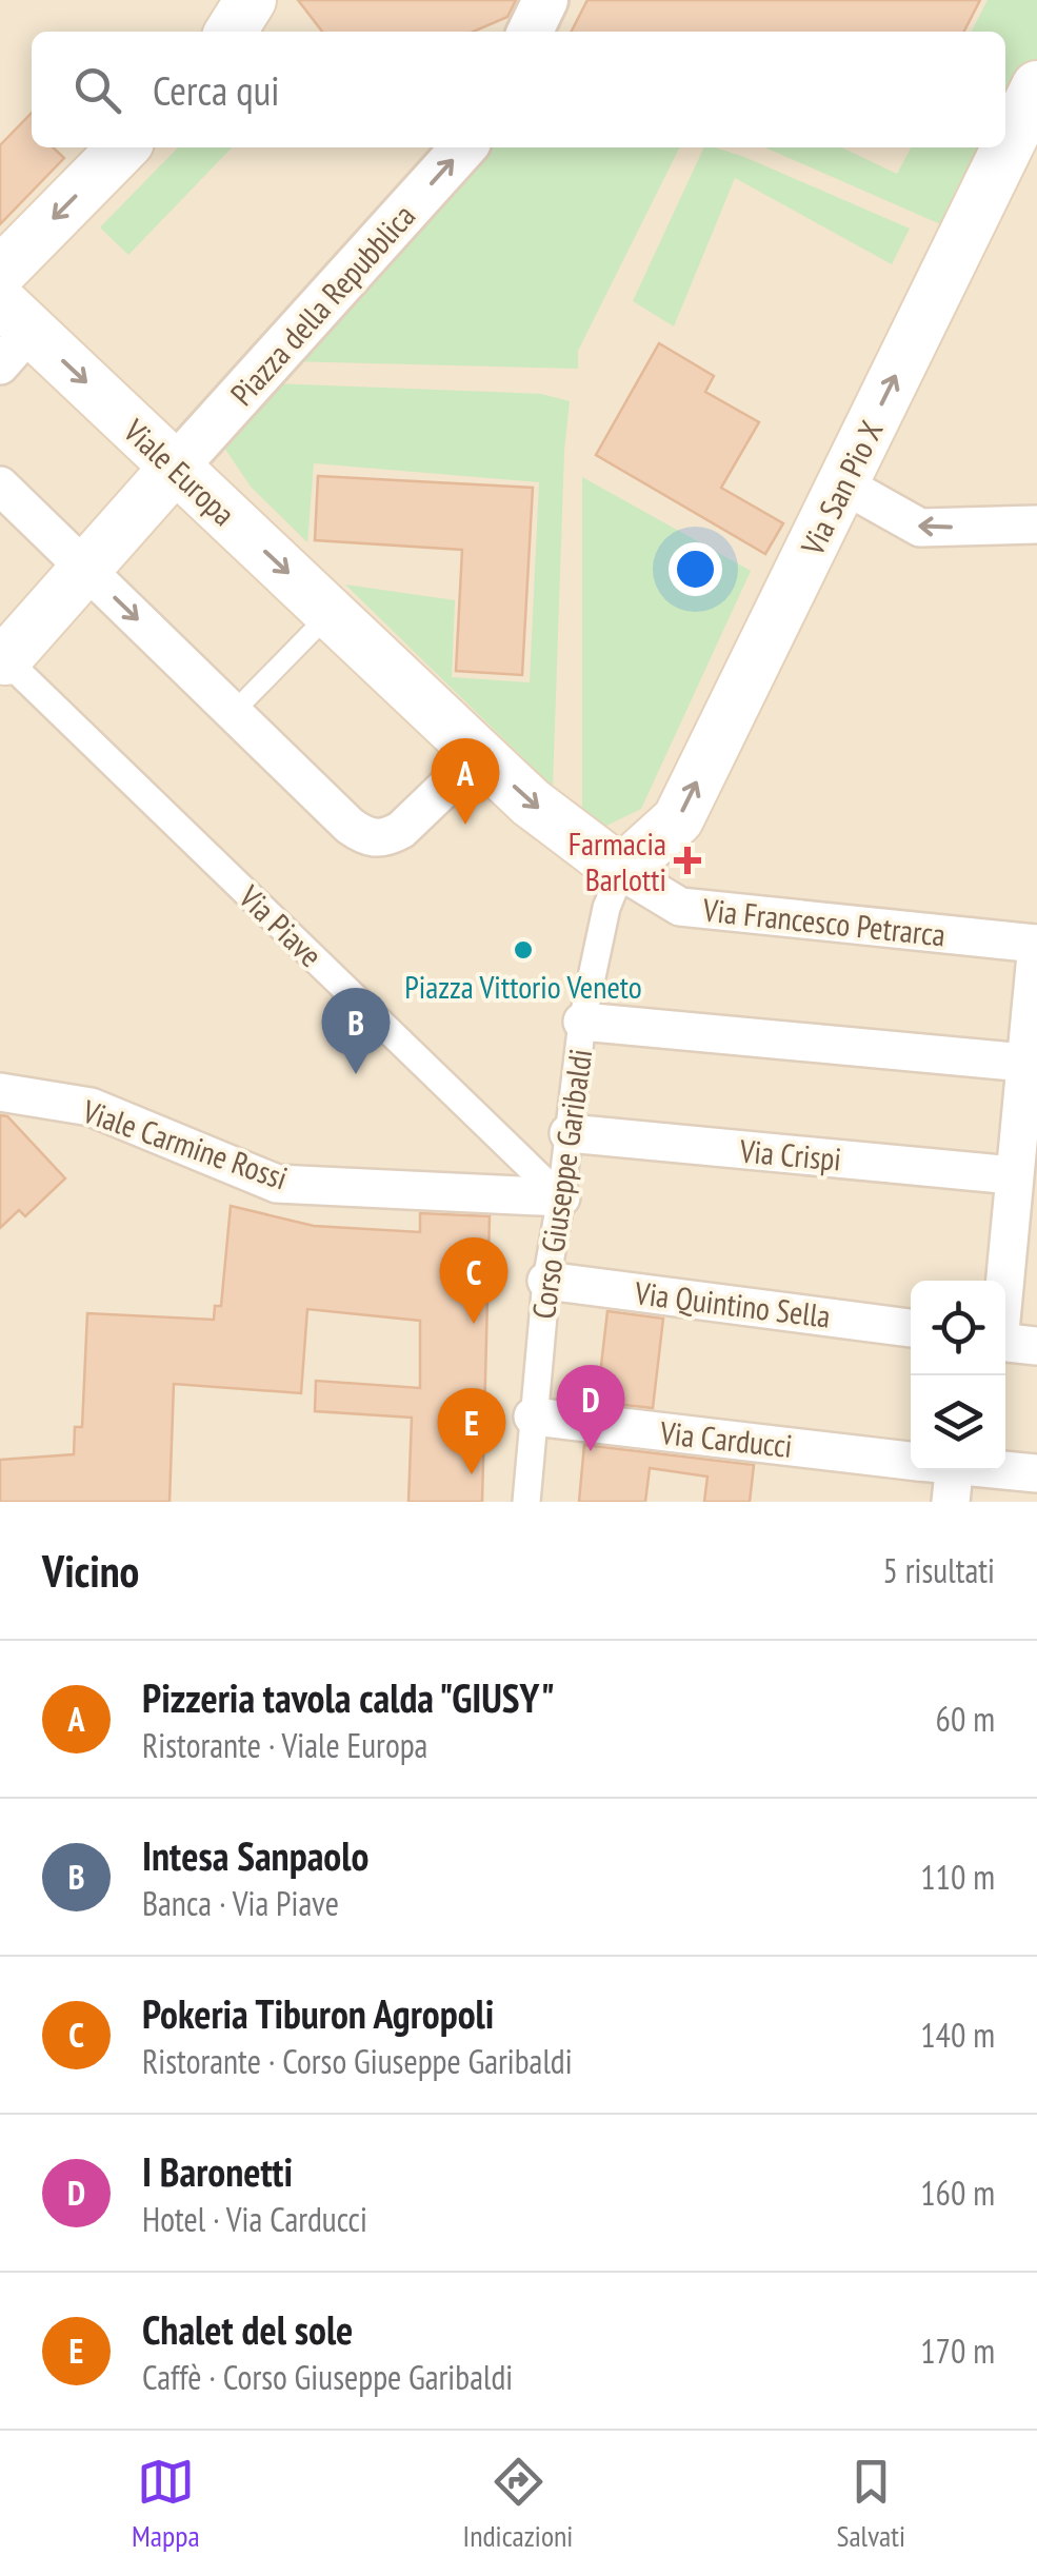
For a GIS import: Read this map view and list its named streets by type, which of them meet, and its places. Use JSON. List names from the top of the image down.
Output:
{
  "streets": {
    "main road": ["Viale Europa", "Via San Pio X"],
    "street": [
      "Piazza della Repubblica",
      "Via Francesco Petrarca",
      "Via Piave",
      "Viale Carmine Rossi",
      "Via Crispi",
      "Corso Giuseppe Garibaldi",
      "Via Quintino Sella",
      "Via Carducci"
    ]
  },
  "crossings": [
    ["Piazza della Repubblica", "Viale Europa"],
    ["Viale Europa", "Via San Pio X"],
    ["Viale Europa", "Via Francesco Petrarca"],
    ["Viale Europa", "Corso Giuseppe Garibaldi"],
    ["Via San Pio X", "Via Francesco Petrarca"],
    ["Via San Pio X", "Corso Giuseppe Garibaldi"],
    ["Via Francesco Petrarca", "Corso Giuseppe Garibaldi"],
    ["Via Piave", "Viale Carmine Rossi"],
    ["Via Piave", "Corso Giuseppe Garibaldi"],
    ["Viale Carmine Rossi", "Corso Giuseppe Garibaldi"],
    ["Via Crispi", "Corso Giuseppe Garibaldi"],
    ["Corso Giuseppe Garibaldi", "Via Quintino Sella"],
    ["Corso Giuseppe Garibaldi", "Via Carducci"]
  ],
  "one_way": ["Piazza della Repubblica", "Viale Europa", "Via San Pio X"],
  "places": {
    "health": ["Farmacia Barlotti"],
    "other": ["Piazza Vittorio Veneto"]
  },
  "page": {
    "search": "Cerca qui",
    "pins": [
      "A",
      "B",
      "C",
      "D",
      "E"
    ],
    "heading": ["Vicino", "5 risultati"],
    "list": [
      {
        "mark": "A",
        "name": "Pizzeria tavola calda \"GIUSY\"",
        "note": "Ristorante · Viale Europa",
        "value": "60 m"
      },
      {
        "mark": "B",
        "name": "Intesa Sanpaolo",
        "note": "Banca · Via Piave",
        "value": "110 m"
      },
      {
        "mark": "C",
        "name": "Pokeria Tiburon Agropoli",
        "note": "Ristorante · Corso Giuseppe Garibaldi",
        "value": "140 m"
      },
      {
        "mark": "D",
        "name": "I Baronetti",
        "note": "Hotel · Via Carducci",
        "value": "160 m"
      },
      {
        "mark": "E",
        "name": "Chalet del sole",
        "note": "Caffè · Corso Giuseppe Garibaldi",
        "value": "170 m"
      }
    ],
    "nav": ["Mappa", "Indicazioni", "Salvati"]
  }
}
